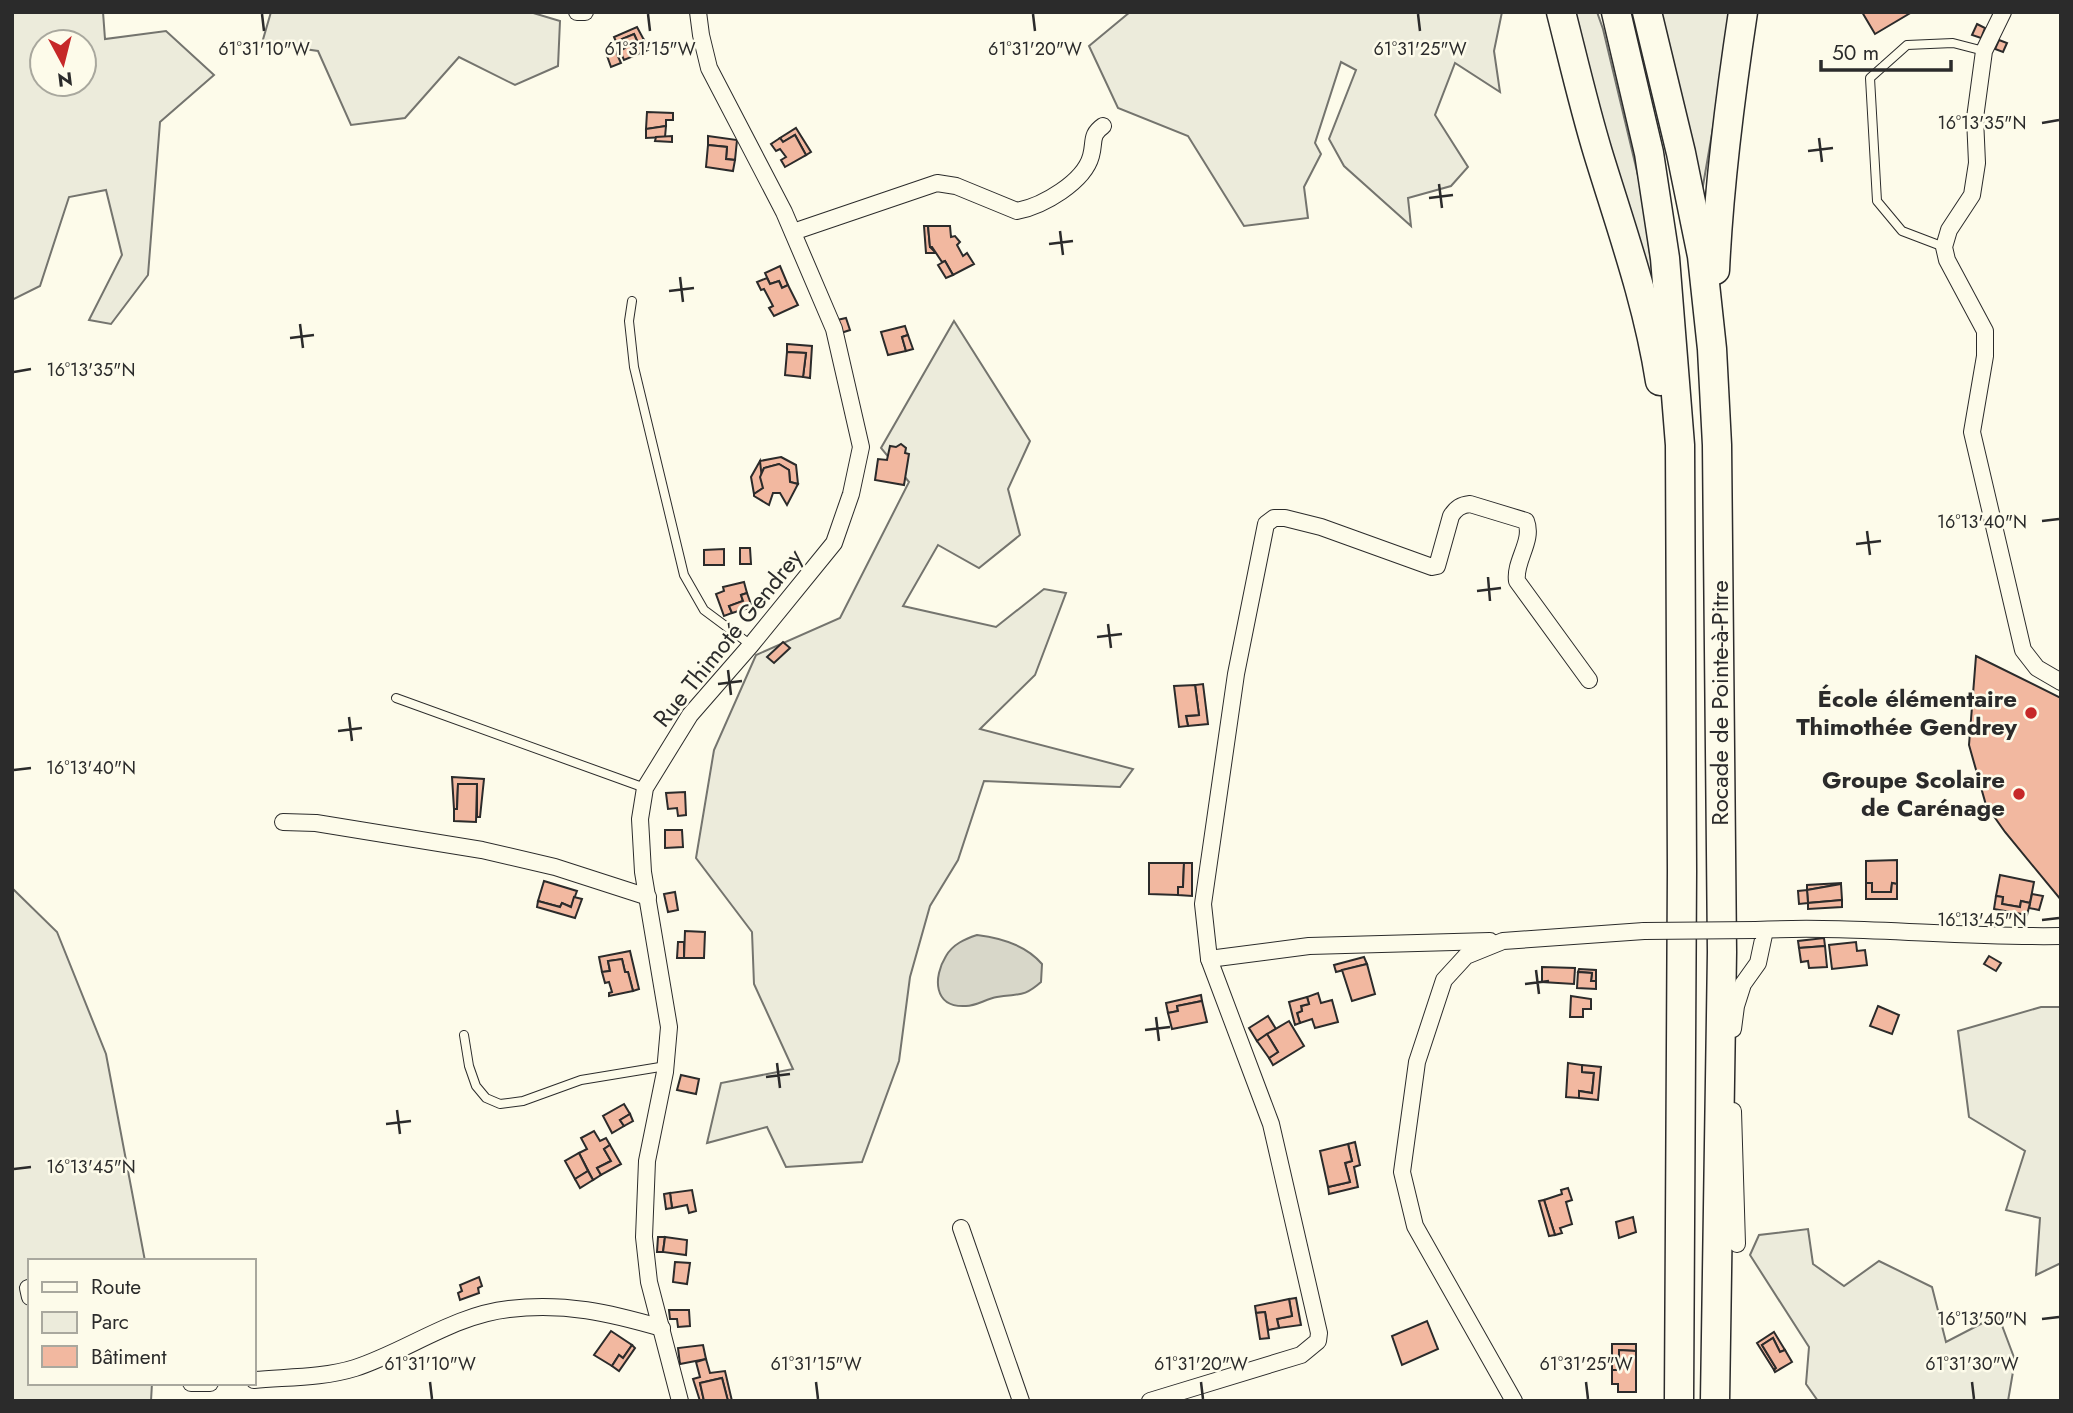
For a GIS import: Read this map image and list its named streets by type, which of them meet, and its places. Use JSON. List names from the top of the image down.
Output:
{
  "streets": {
    "highway": ["Rocade de Pointe-à-Pitre"],
    "street": ["Rue Thimoté Gendrey"]
  },
  "places": ["École élémentaire Thimothée Gendrey", "Groupe Scolaire de Carénage"],
  "legend": ["Route", "Parc", "Bâtiment"],
  "scale_bar": "50 m",
  "north": "bottom",
  "coordinates": [
    "61°31'10\"W",
    "61°31'15\"W",
    "61°31'20\"W",
    "61°31'25\"W",
    "16°13'35\"N",
    "16°13'40\"N",
    "16°13'45\"N",
    "16°13'50\"N",
    "61°31'30\"W"
  ]
}
